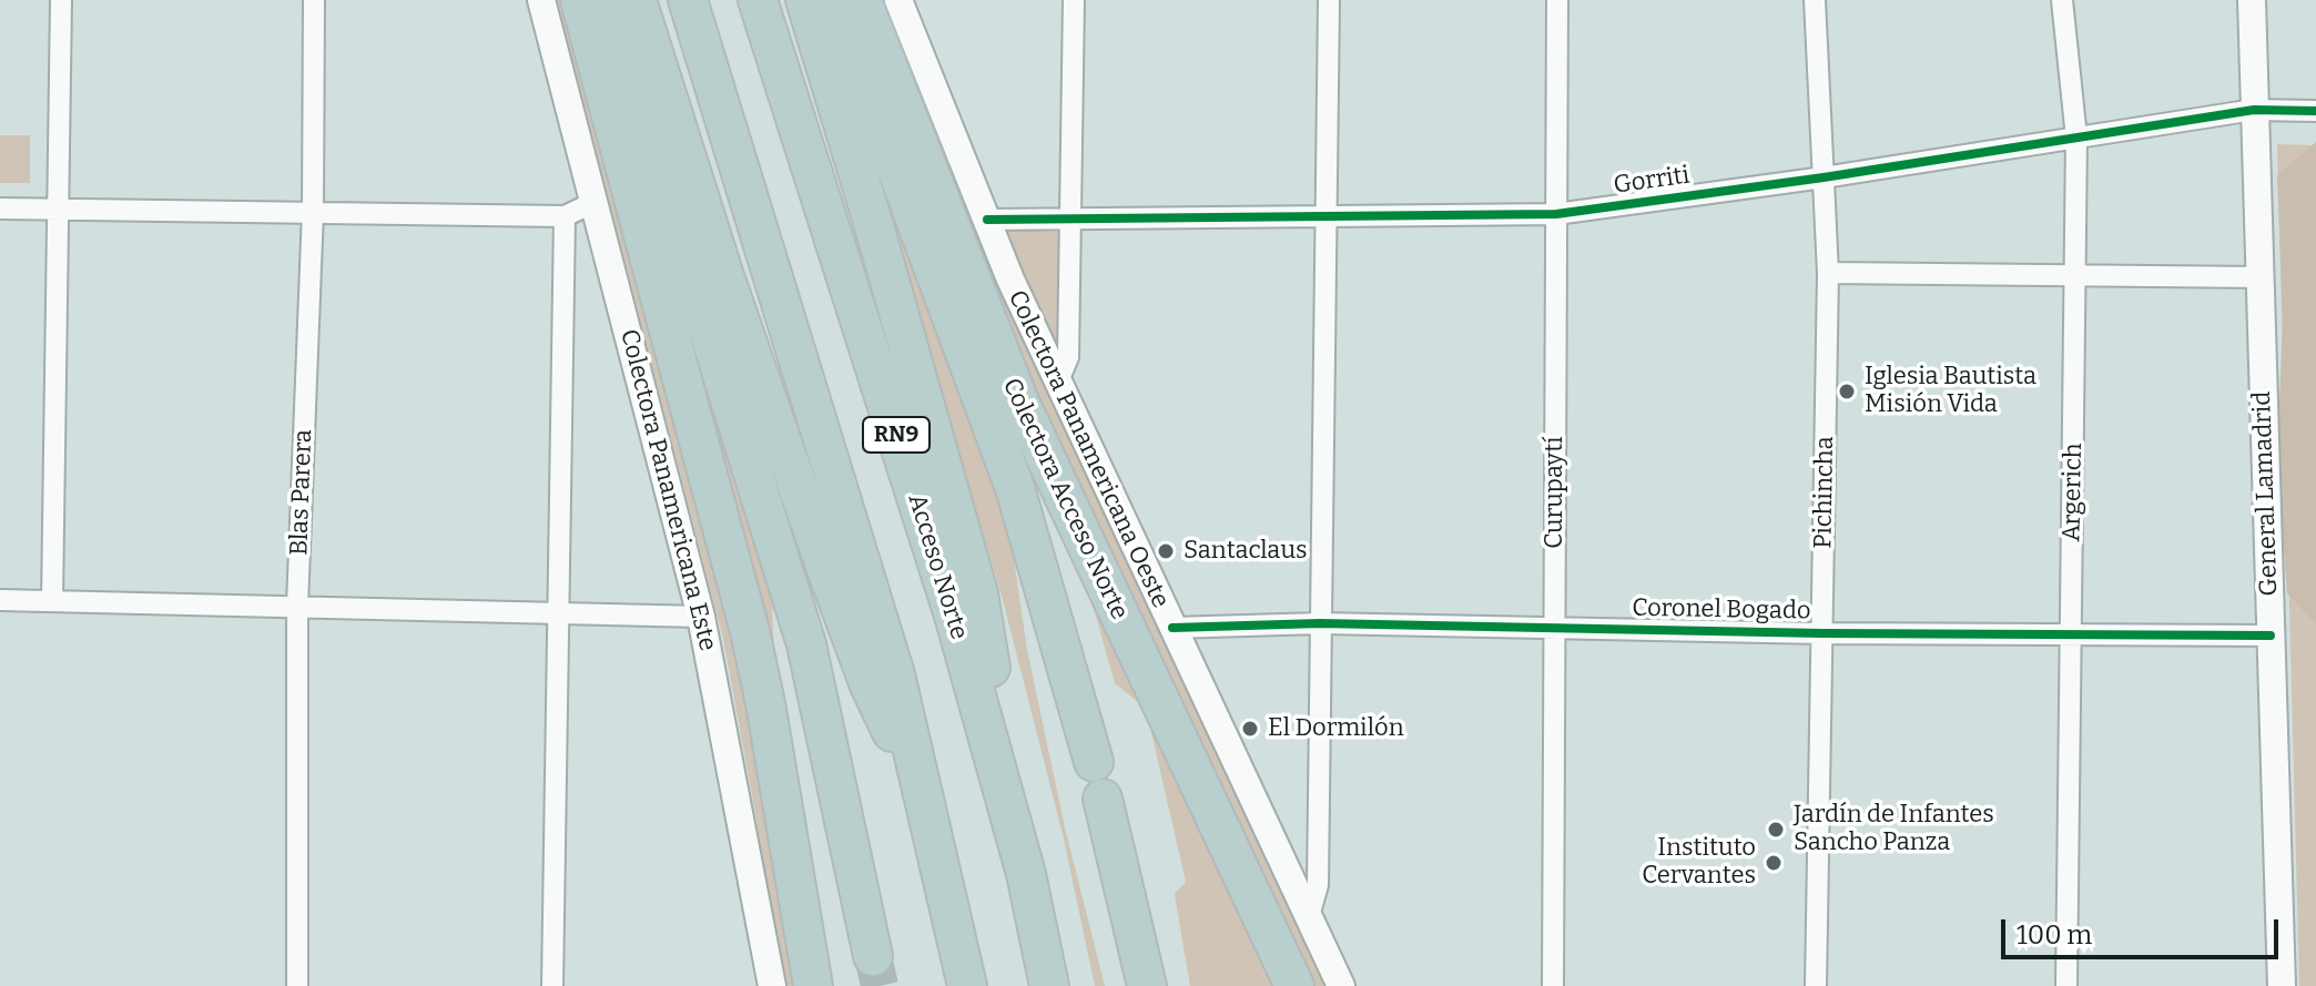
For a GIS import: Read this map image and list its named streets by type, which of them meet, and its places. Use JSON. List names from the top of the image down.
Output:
{
  "streets": {
    "highway": ["RN9", "Colectora Acceso Norte", "Acceso Norte"],
    "street": [
      "Gorriti",
      "Colectora Panamericana Oeste",
      "Colectora Panamericana Este",
      "Blas Parera",
      "Curupaytí",
      "Pichincha",
      "Argerich",
      "General Lamadrid",
      "Coronel Bogado"
    ]
  },
  "crossings": [
    ["Gorriti", "Colectora Panamericana Oeste"],
    ["Gorriti", "Curupaytí"],
    ["Gorriti", "Pichincha"],
    ["Gorriti", "Argerich"],
    ["Gorriti", "General Lamadrid"],
    ["Colectora Panamericana Oeste", "Coronel Bogado"],
    ["Curupaytí", "Coronel Bogado"],
    ["Pichincha", "Coronel Bogado"],
    ["Argerich", "Coronel Bogado"],
    ["General Lamadrid", "Coronel Bogado"]
  ],
  "places": [
    "Iglesia Bautista Misión Vida",
    "Santaclaus",
    "El Dormilón",
    "Jardín de Infantes Sancho Panza",
    "Instituto Cervantes"
  ],
  "scale_bar": "100 m"
}
